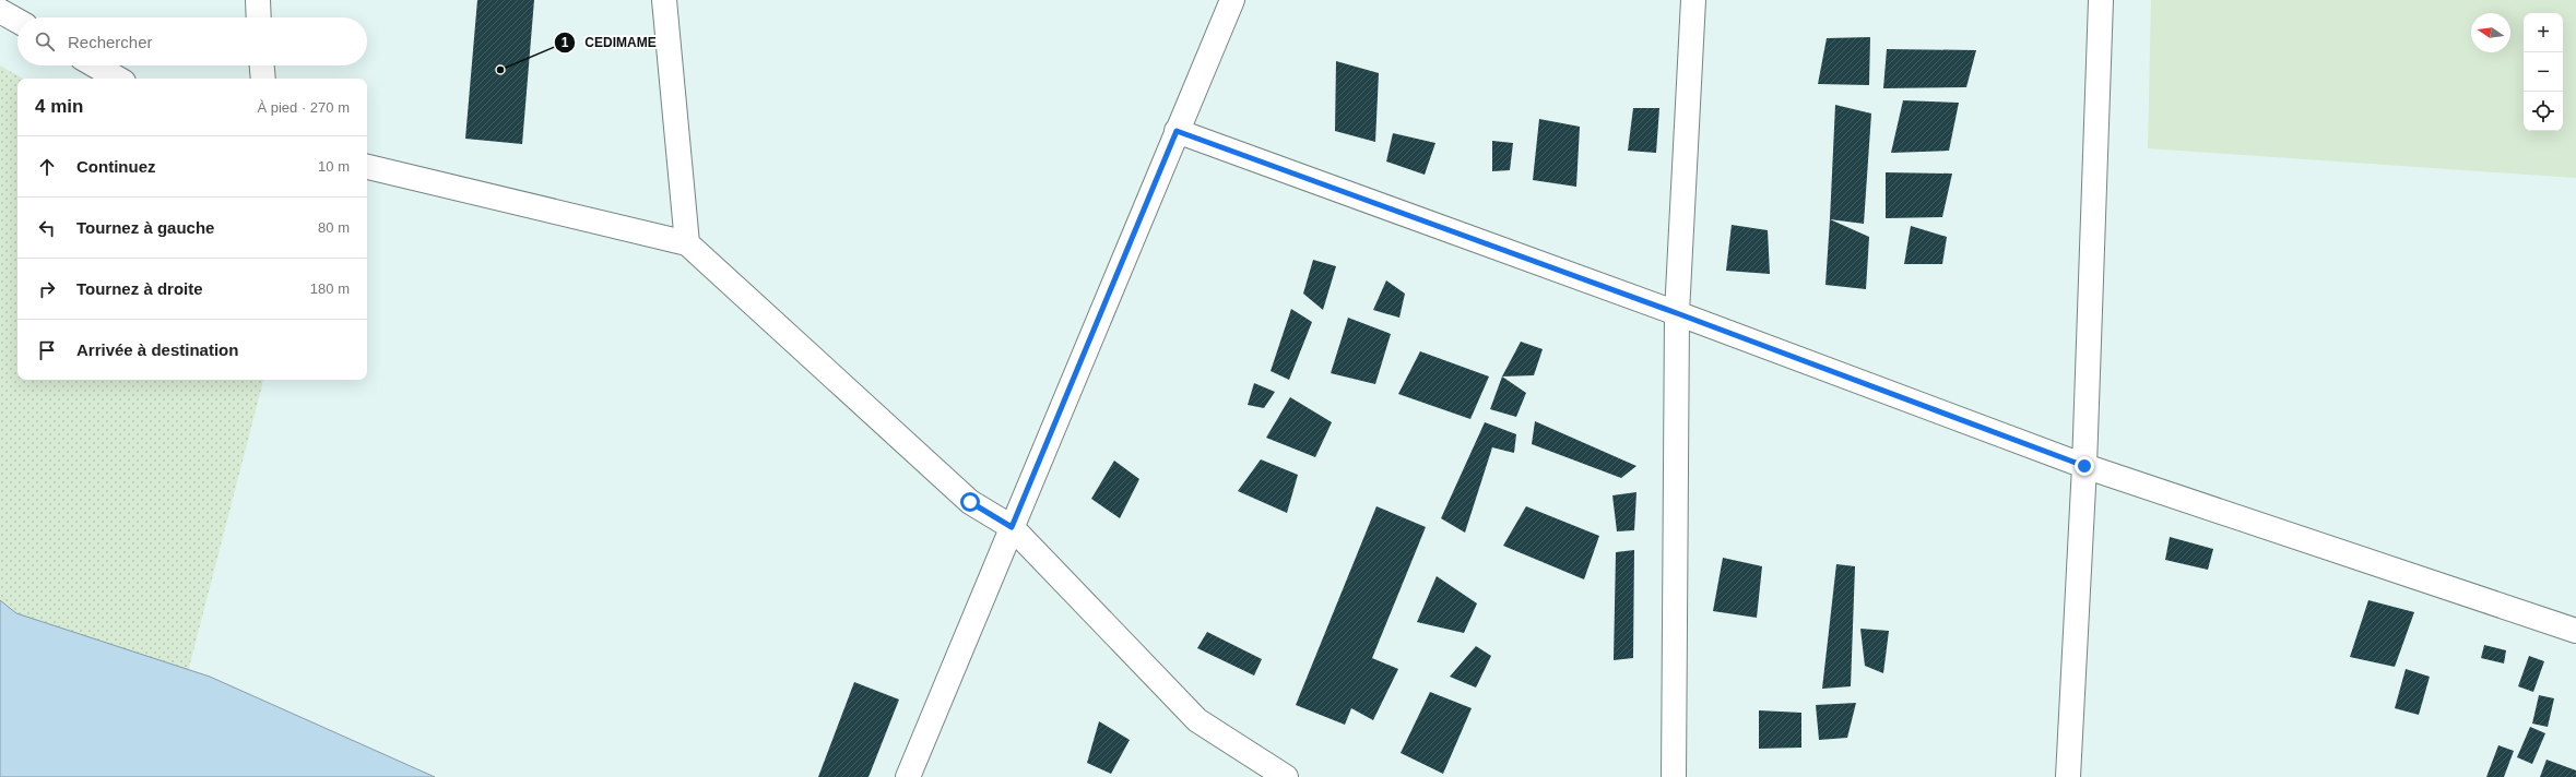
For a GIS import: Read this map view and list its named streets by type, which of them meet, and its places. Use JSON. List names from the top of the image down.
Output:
{
  "places": ["CEDIMAME"],
  "north": "left",
  "page": {
    "map_buttons": ["+", "−"],
    "search": "Rechercher",
    "heading": ["4 min", "À pied · 270 m"],
    "list": [
      ["Continuez", "10 m"],
      ["Tournez à gauche", "80 m"],
      ["Tournez à droite", "180 m"],
      "Arrivée à destination"
    ]
  }
}
